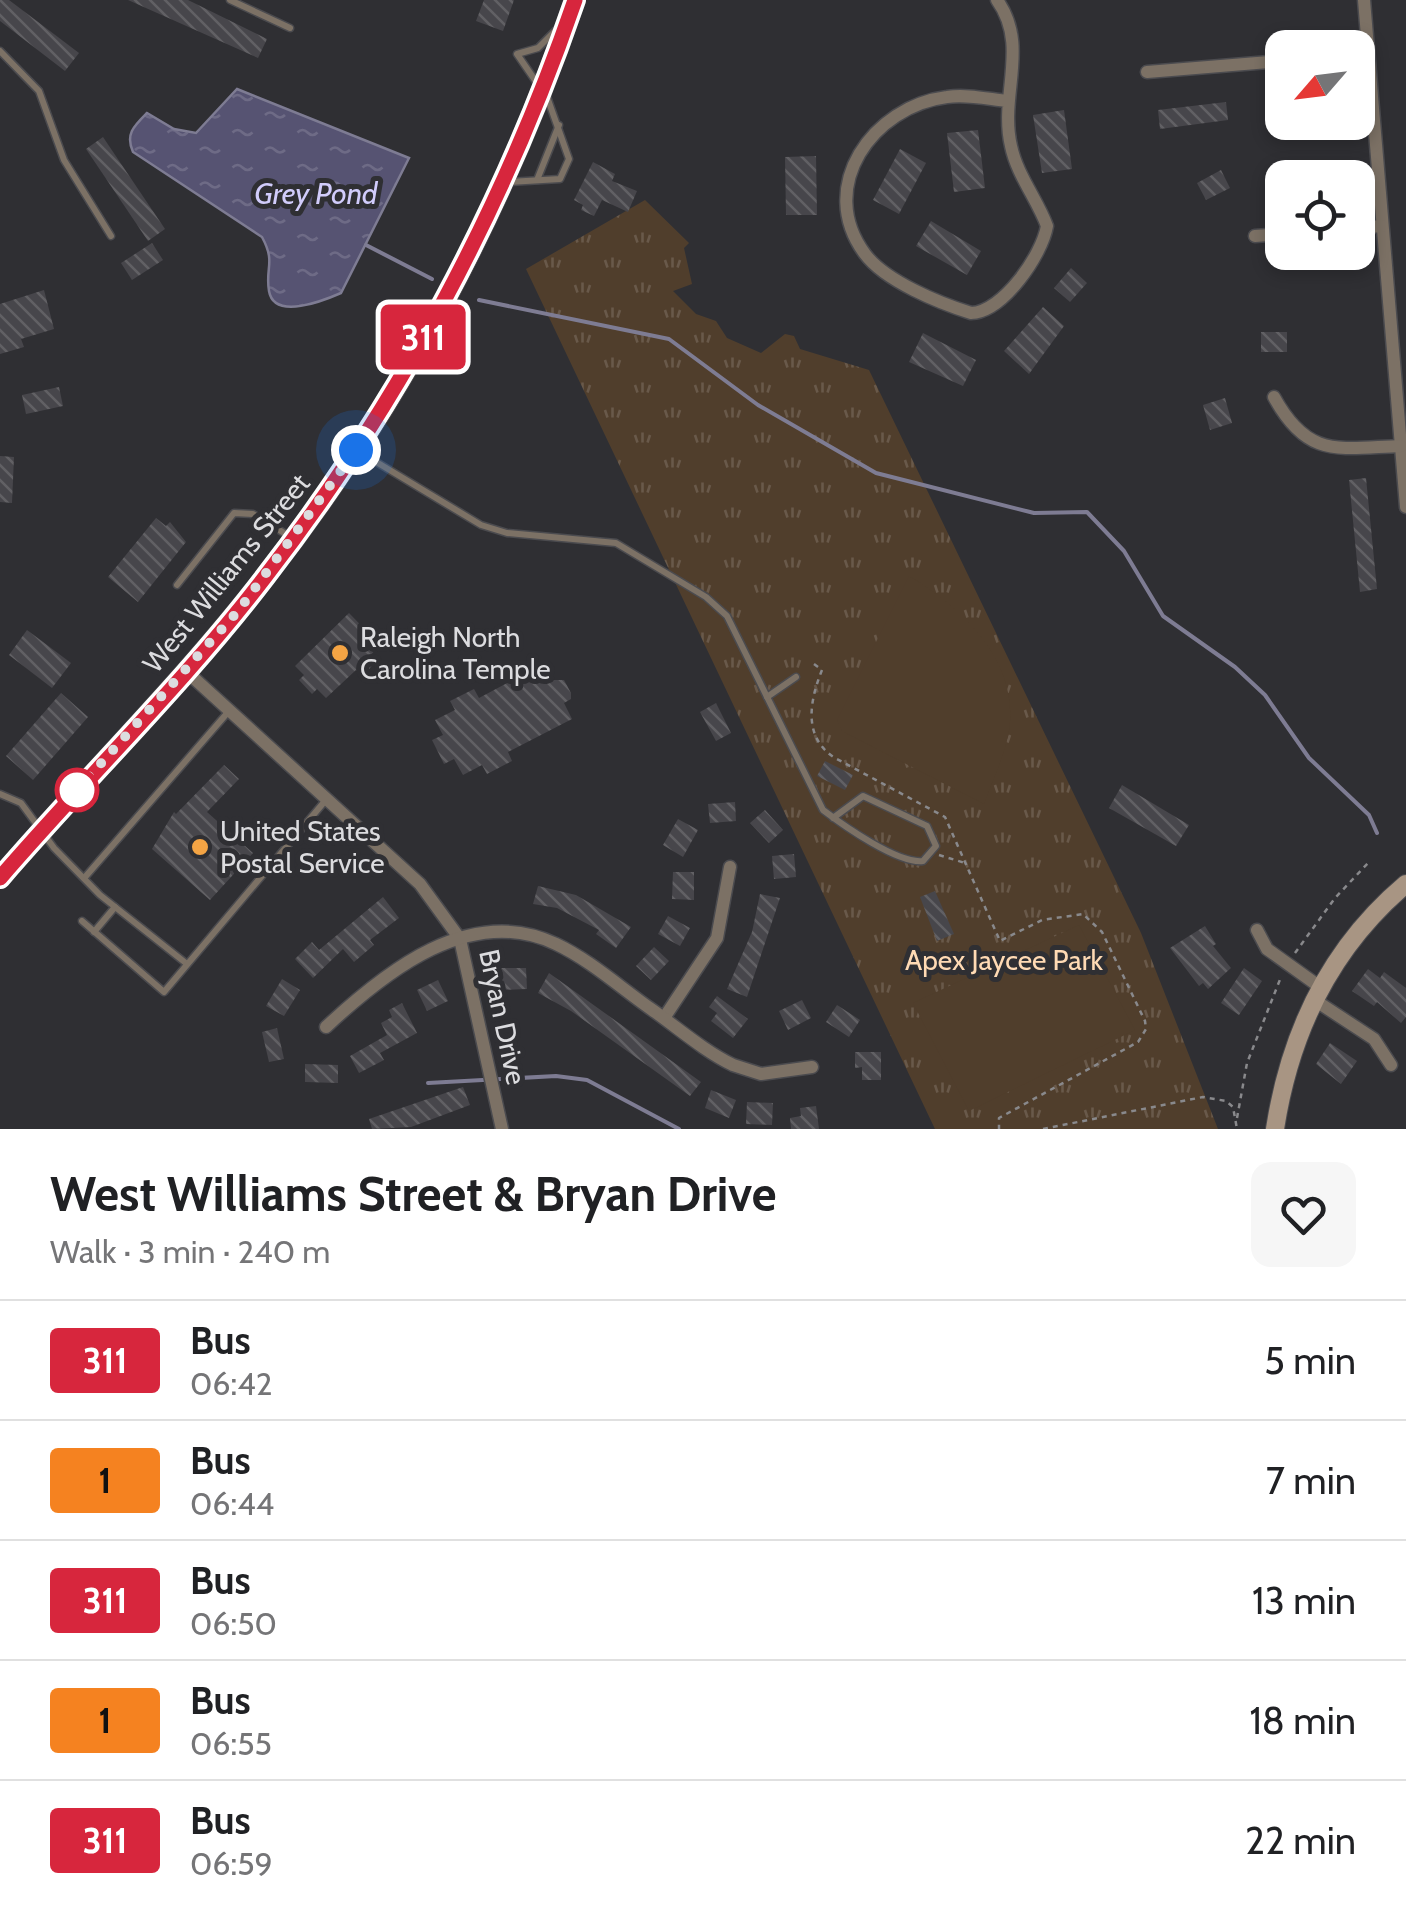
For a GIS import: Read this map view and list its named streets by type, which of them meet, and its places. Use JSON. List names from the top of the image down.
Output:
{
  "streets": {
    "main road": ["West Williams Street"],
    "street": ["Bryan Drive"]
  },
  "crossings": [
    ["West Williams Street", "Bryan Drive"]
  ],
  "water": ["Grey Pond"],
  "parks": ["Apex Jaycee Park"],
  "places": ["Raleigh North Carolina Temple", "United States Postal Service"],
  "lines": ["bus line 311"],
  "north": "bottom left",
  "page": {
    "on_map": "311",
    "heading": ["West Williams Street & Bryan Drive", "Walk · 3 min · 240 m"],
    "list": [
      {
        "mark": "311",
        "name": "Bus",
        "note": "06:42",
        "value": "5 min"
      },
      {
        "mark": "1",
        "name": "Bus",
        "note": "06:44",
        "value": "7 min"
      },
      {
        "mark": "311",
        "name": "Bus",
        "note": "06:50",
        "value": "13 min"
      },
      {
        "mark": "1",
        "name": "Bus",
        "note": "06:55",
        "value": "18 min"
      },
      {
        "mark": "311",
        "name": "Bus",
        "note": "06:59",
        "value": "22 min"
      }
    ]
  }
}
